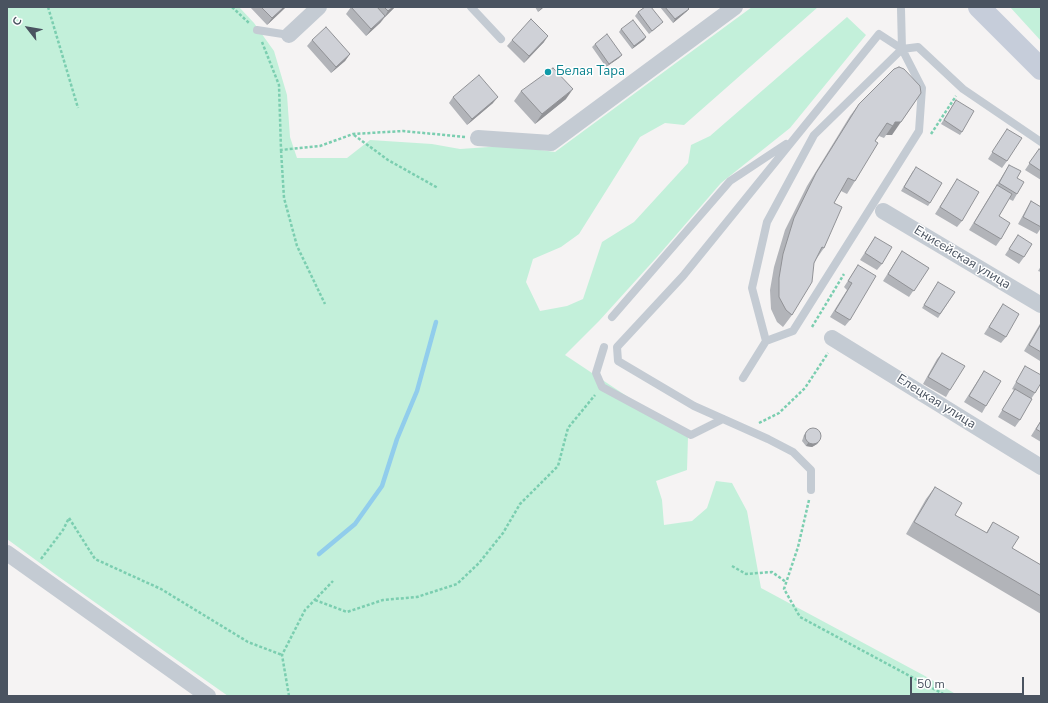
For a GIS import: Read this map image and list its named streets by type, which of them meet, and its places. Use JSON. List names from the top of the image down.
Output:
{
  "streets": {
    "street": ["Енисейская улица", "Елецкая улица"]
  },
  "places": ["Белая Тара"],
  "scale_bar": "50 m",
  "north": "top left"
}
